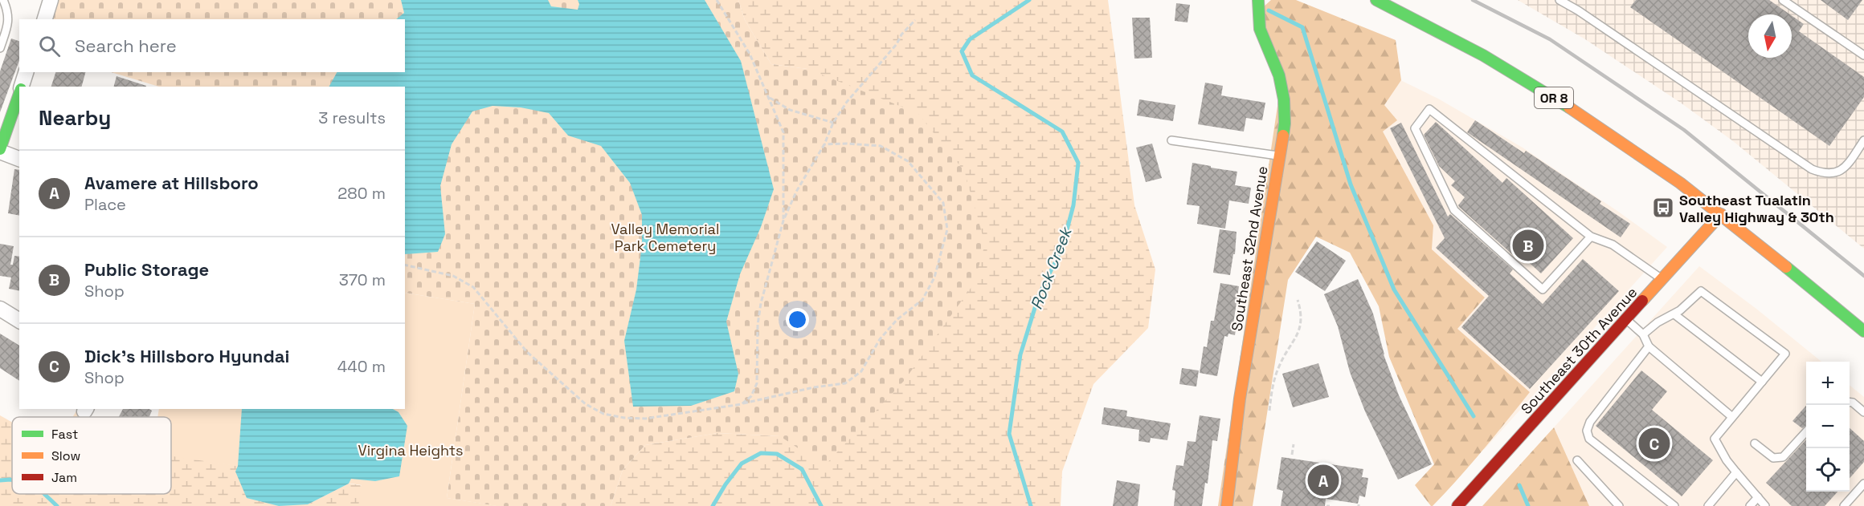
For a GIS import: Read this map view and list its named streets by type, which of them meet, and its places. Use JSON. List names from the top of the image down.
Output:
{
  "streets": {
    "street": ["OR 8", "Southeast 32nd Avenue", "Southeast 30th Avenue"]
  },
  "crossings": [
    ["OR 8", "Southeast 30th Avenue"]
  ],
  "water": ["Rock Creek"],
  "parks": ["Valley Memorial Park Cemetery", "Virgina Heights"],
  "places": {
    "bus stop": ["Southeast Tualatin Valley Highway & 30th"]
  },
  "legend": ["Fast", "Slow", "Jam"],
  "north": "bottom",
  "page": {
    "search": "Search here",
    "heading": ["Nearby", "3 results"],
    "list": [
      {
        "mark": "A",
        "name": "Avamere at Hillsboro",
        "note": "Place",
        "value": "280 m"
      },
      {
        "mark": "B",
        "name": "Public Storage",
        "note": "Shop",
        "value": "370 m"
      },
      {
        "mark": "C",
        "name": "Dick's Hillsboro Hyundai",
        "note": "Shop",
        "value": "440 m"
      }
    ],
    "pins": ["B", "C", "A"],
    "map_buttons": ["+", "−"]
  }
}
